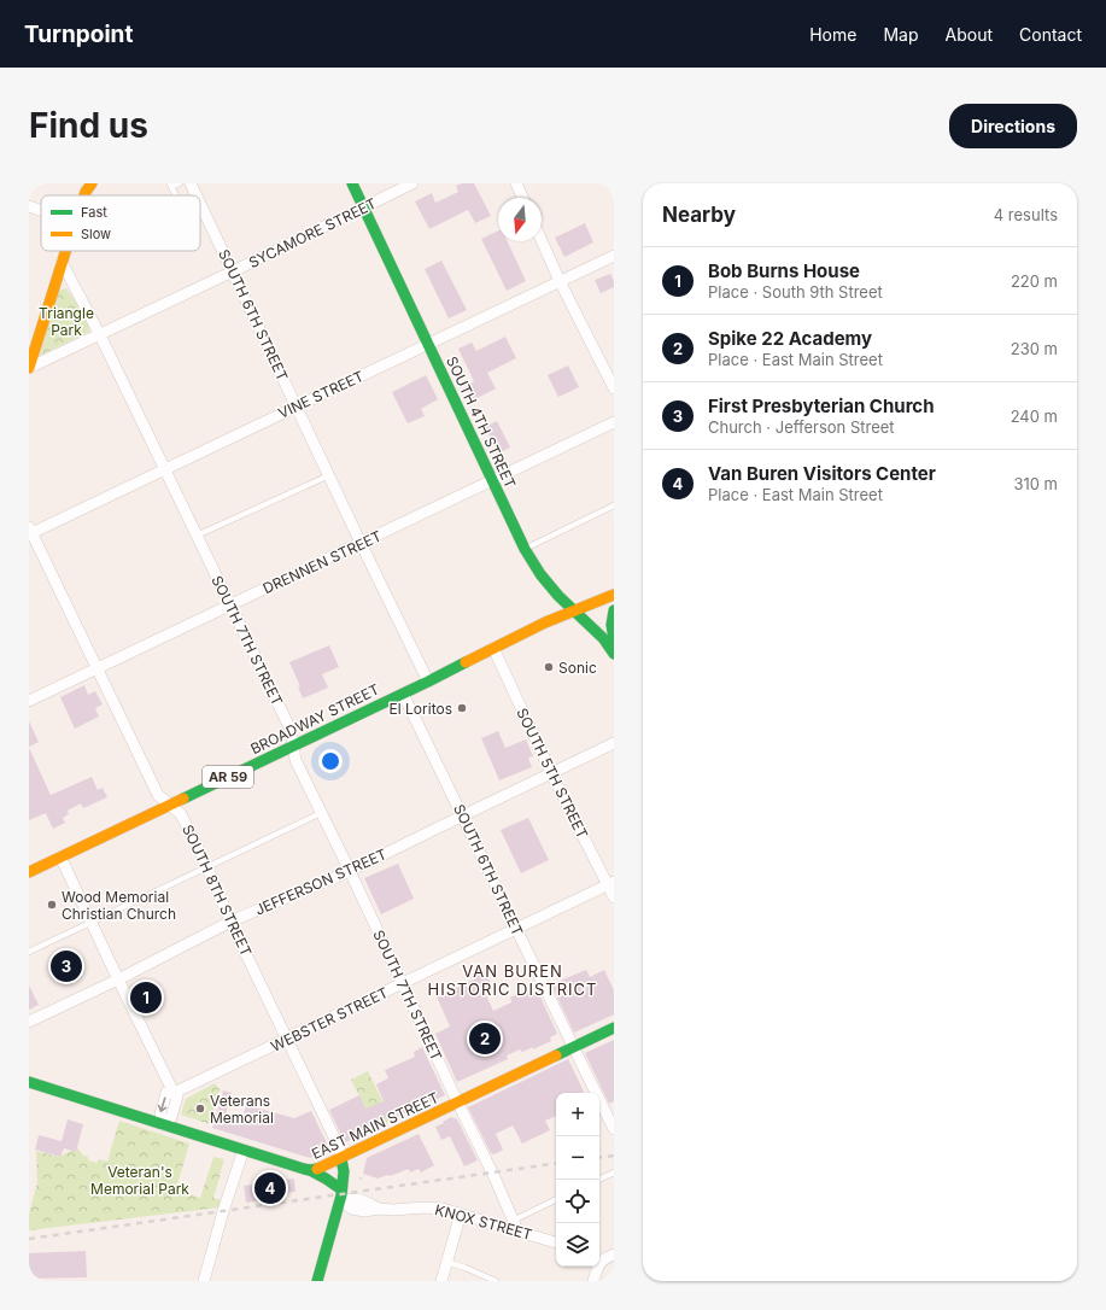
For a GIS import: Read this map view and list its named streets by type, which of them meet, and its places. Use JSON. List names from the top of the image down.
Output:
{
  "streets": {
    "main road": [
      "SOUTH 4TH STREET",
      "BROADWAY STREET",
      "AR 59",
      "EAST MAIN STREET"
    ],
    "street": [
      "SYCAMORE STREET",
      "SOUTH 6TH STREET",
      "VINE STREET",
      "DRENNEN STREET",
      "SOUTH 7TH STREET",
      "SOUTH 5TH STREET",
      "JEFFERSON STREET",
      "SOUTH 8TH STREET",
      "WEBSTER STREET",
      "KNOX STREET"
    ]
  },
  "crossings": [
    ["SYCAMORE STREET", "SOUTH 6TH STREET"],
    ["SYCAMORE STREET", "SOUTH 4TH STREET"],
    ["SYCAMORE STREET", "SOUTH 7TH STREET"],
    ["SOUTH 6TH STREET", "VINE STREET"],
    ["SOUTH 6TH STREET", "DRENNEN STREET"],
    ["SOUTH 6TH STREET", "BROADWAY STREET"],
    ["SOUTH 6TH STREET", "JEFFERSON STREET"],
    ["SOUTH 6TH STREET", "WEBSTER STREET"],
    ["SOUTH 6TH STREET", "EAST MAIN STREET"],
    ["VINE STREET", "SOUTH 4TH STREET"],
    ["VINE STREET", "SOUTH 7TH STREET"],
    ["VINE STREET", "SOUTH 8TH STREET"],
    ["SOUTH 4TH STREET", "DRENNEN STREET"],
    ["SOUTH 4TH STREET", "BROADWAY STREET"],
    ["DRENNEN STREET", "SOUTH 7TH STREET"],
    ["DRENNEN STREET", "SOUTH 8TH STREET"],
    ["SOUTH 7TH STREET", "BROADWAY STREET"],
    ["SOUTH 7TH STREET", "JEFFERSON STREET"],
    ["SOUTH 7TH STREET", "WEBSTER STREET"],
    ["SOUTH 7TH STREET", "EAST MAIN STREET"],
    ["SOUTH 7TH STREET", "KNOX STREET"],
    ["BROADWAY STREET", "SOUTH 5TH STREET"],
    ["BROADWAY STREET", "SOUTH 8TH STREET"],
    ["SOUTH 5TH STREET", "JEFFERSON STREET"],
    ["SOUTH 5TH STREET", "WEBSTER STREET"],
    ["JEFFERSON STREET", "SOUTH 8TH STREET"],
    ["SOUTH 8TH STREET", "WEBSTER STREET"],
    ["SOUTH 8TH STREET", "EAST MAIN STREET"]
  ],
  "districts": ["VAN BUREN HISTORIC DISTRICT"],
  "parks": ["Triangle Park", "Veteran's Memorial Park"],
  "places": [
    "Sonic",
    "El Loritos",
    "Wood Memorial Christian Church",
    "Veterans Memorial"
  ],
  "legend": ["Fast", "Slow"],
  "north": "bottom",
  "page": {
    "header": "Turnpoint",
    "nav": [
      "Home",
      "Map",
      "About",
      "Contact"
    ],
    "buttons": "Directions",
    "title": "Find us",
    "heading": ["Nearby", "4 results"],
    "list": [
      {
        "mark": "1",
        "name": "Bob Burns House",
        "note": "Place · South 9th Street",
        "value": "220 m"
      },
      {
        "mark": "2",
        "name": "Spike 22 Academy",
        "note": "Place · East Main Street",
        "value": "230 m"
      },
      {
        "mark": "3",
        "name": "First Presbyterian Church",
        "note": "Church · Jefferson Street",
        "value": "240 m"
      },
      {
        "mark": "4",
        "name": "Van Buren Visitors Center",
        "note": "Place · East Main Street",
        "value": "310 m"
      }
    ],
    "pins": [
      "3",
      "1",
      "2",
      "4"
    ],
    "map_buttons": ["+", "−"]
  }
}
